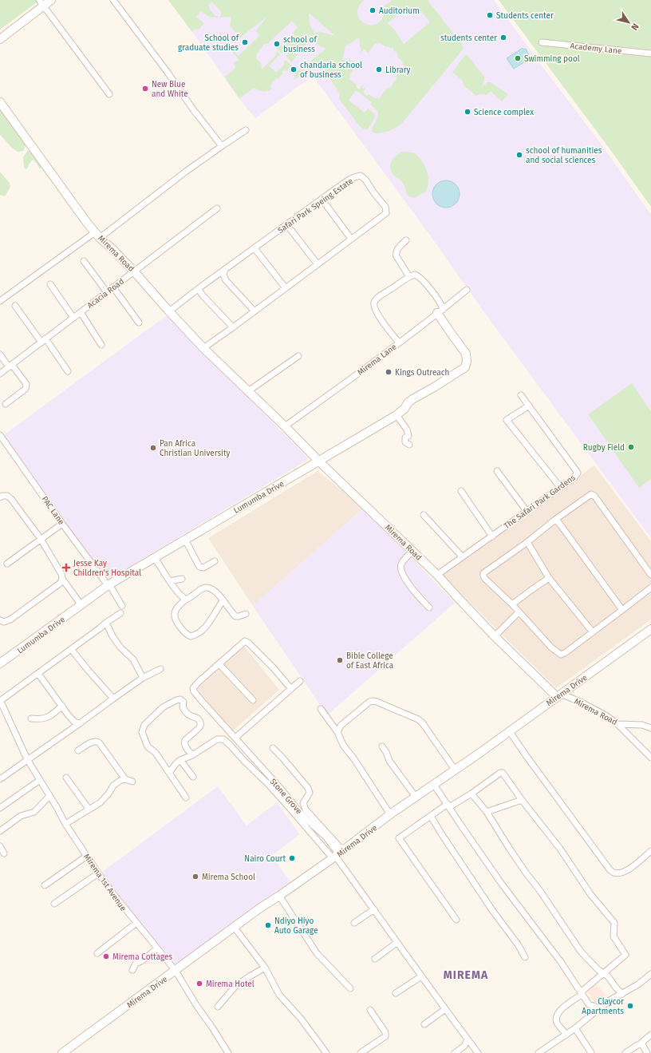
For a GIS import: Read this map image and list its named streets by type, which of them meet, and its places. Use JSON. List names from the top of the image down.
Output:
{
  "streets": {
    "street": [
      "Academy Lane",
      "Safari Park Speing Estate",
      "Mirema Road",
      "Acacia Road",
      "Mirema Lane",
      "Lumumba Drive",
      "The Safari Park Gardens",
      "PAC Lane",
      "Mirema Drive",
      "Stone Grove",
      "Mirema 1st Avenue"
    ]
  },
  "crossings": [
    ["Safari Park Speing Estate", "Mirema Road"],
    ["Mirema Road", "Acacia Road"],
    ["Mirema Road", "Mirema Lane"],
    ["Mirema Road", "Lumumba Drive"],
    ["Mirema Road", "The Safari Park Gardens"],
    ["Mirema Road", "Mirema Drive"],
    ["Mirema Lane", "Lumumba Drive"],
    ["Lumumba Drive", "PAC Lane"],
    ["Mirema Drive", "Stone Grove"],
    ["Mirema Drive", "Mirema 1st Avenue"]
  ],
  "districts": ["MIREMA"],
  "places": {
    "other": [
      "Auditorium",
      "Students center",
      "students center",
      "School of graduate studies",
      "school of business",
      "Swimming pool",
      "chandaria school of business",
      "Library",
      "New Blue and White",
      "Science complex",
      "school of humanities and social sciences",
      "Kings Outreach",
      "Rugby Field",
      "Pan Africa Christian University",
      "Bible College of East Africa",
      "Nairo Court",
      "Mirema School",
      "Ndiyo Hiyo Auto Garage",
      "Mirema Cottages",
      "Mirema Hotel",
      "Claycor Apartments"
    ],
    "health": ["Jesse Kay Children's Hospital"]
  },
  "north": "bottom right"
}
